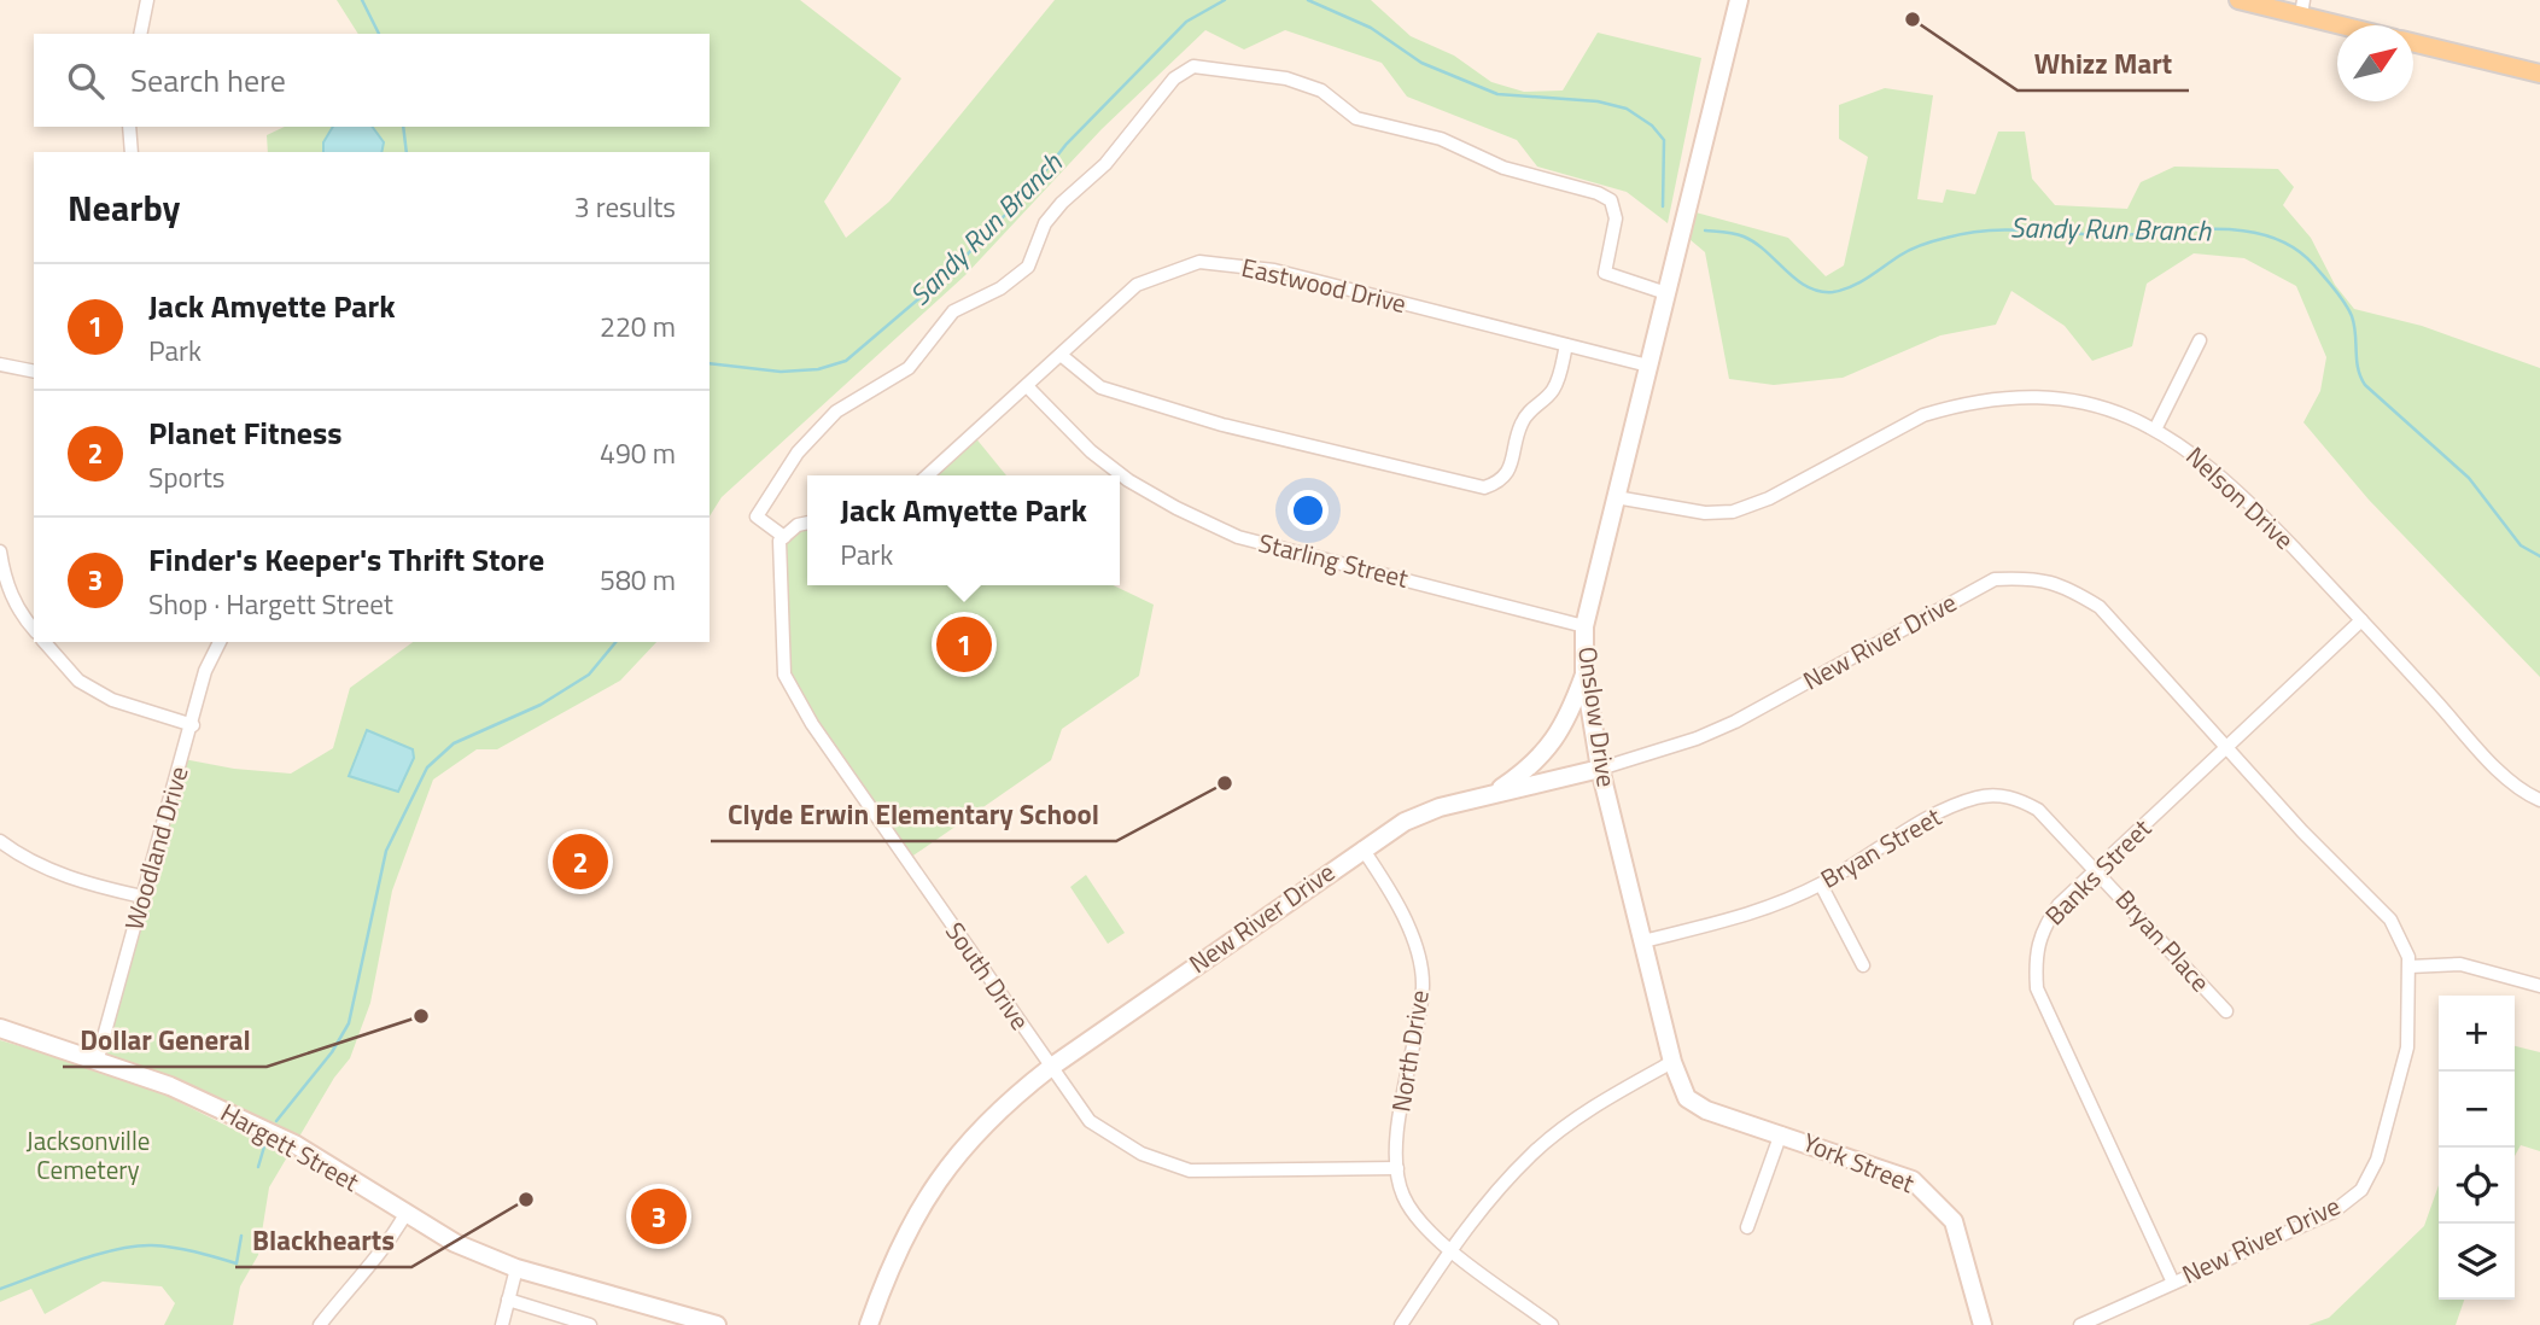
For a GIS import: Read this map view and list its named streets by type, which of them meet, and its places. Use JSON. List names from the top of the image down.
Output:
{
  "streets": {
    "street": [
      "Eastwood Drive",
      "Nelson Drive",
      "Starling Street",
      "New River Drive",
      "Onslow Drive",
      "Woodland Drive",
      "Bryan Street",
      "Banks Street",
      "Bryan Place",
      "South Drive",
      "North Drive",
      "Hargett Street",
      "York Street"
    ]
  },
  "crossings": [
    ["Eastwood Drive", "Starling Street"],
    ["Eastwood Drive", "Onslow Drive"],
    ["Nelson Drive", "Onslow Drive"],
    ["Nelson Drive", "Banks Street"],
    ["Starling Street", "Onslow Drive"],
    ["New River Drive", "Onslow Drive"],
    ["New River Drive", "Banks Street"],
    ["New River Drive", "South Drive"],
    ["New River Drive", "North Drive"],
    ["Onslow Drive", "Bryan Street"],
    ["Onslow Drive", "York Street"],
    ["Woodland Drive", "Hargett Street"],
    ["Bryan Street", "Banks Street"],
    ["Bryan Street", "Bryan Place"],
    ["Banks Street", "Bryan Place"],
    ["South Drive", "North Drive"]
  ],
  "water": ["Sandy Run Branch"],
  "parks": ["Jacksonville Cemetery"],
  "places": [
    "Whizz Mart",
    "Clyde Erwin Elementary School",
    "Dollar General",
    "Blackhearts"
  ],
  "north": "top right",
  "page": {
    "search": "Search here",
    "heading": ["Nearby", "3 results"],
    "list": [
      {
        "mark": "1",
        "name": "Jack Amyette Park",
        "note": "Park",
        "value": "220 m"
      },
      {
        "mark": "2",
        "name": "Planet Fitness",
        "note": "Sports",
        "value": "490 m"
      },
      {
        "mark": "3",
        "name": "Finder's Keeper's Thrift Store",
        "note": "Shop · Hargett Street",
        "value": "580 m"
      }
    ],
    "popup": ["Jack Amyette Park", "Park"],
    "pins": ["1", "2", "3"],
    "map_buttons": ["+", "−"]
  }
}
